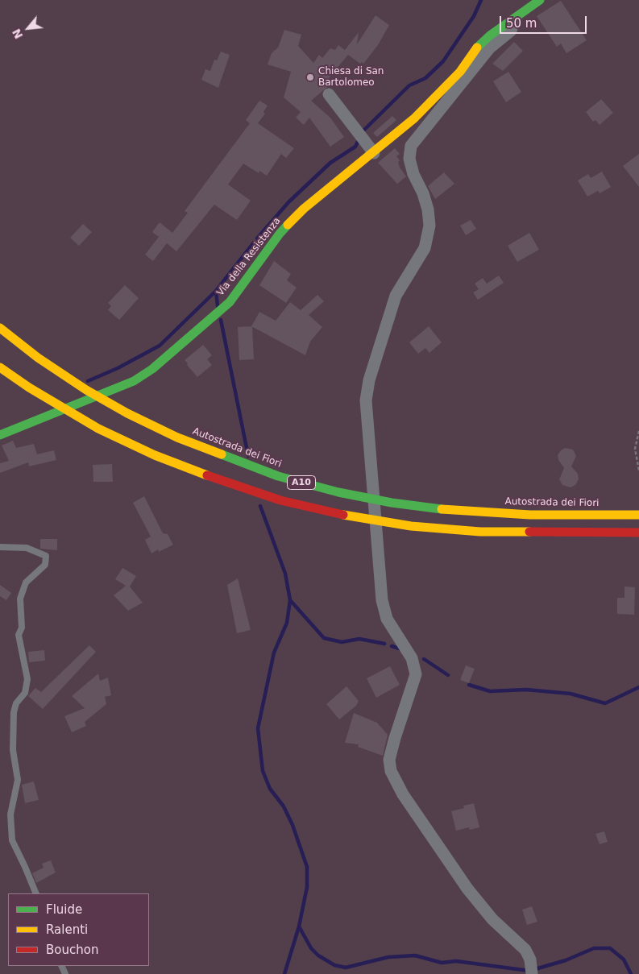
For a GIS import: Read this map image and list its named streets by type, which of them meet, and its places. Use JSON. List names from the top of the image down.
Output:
{
  "streets": {
    "main road": ["Via della Resistenza", "Autostrada dei Fiori", "A10"]
  },
  "places": ["Chiesa di San Bartolomeo"],
  "legend": ["Fluide", "Ralenti", "Bouchon"],
  "scale_bar": "50 m",
  "north": "bottom left"
}
